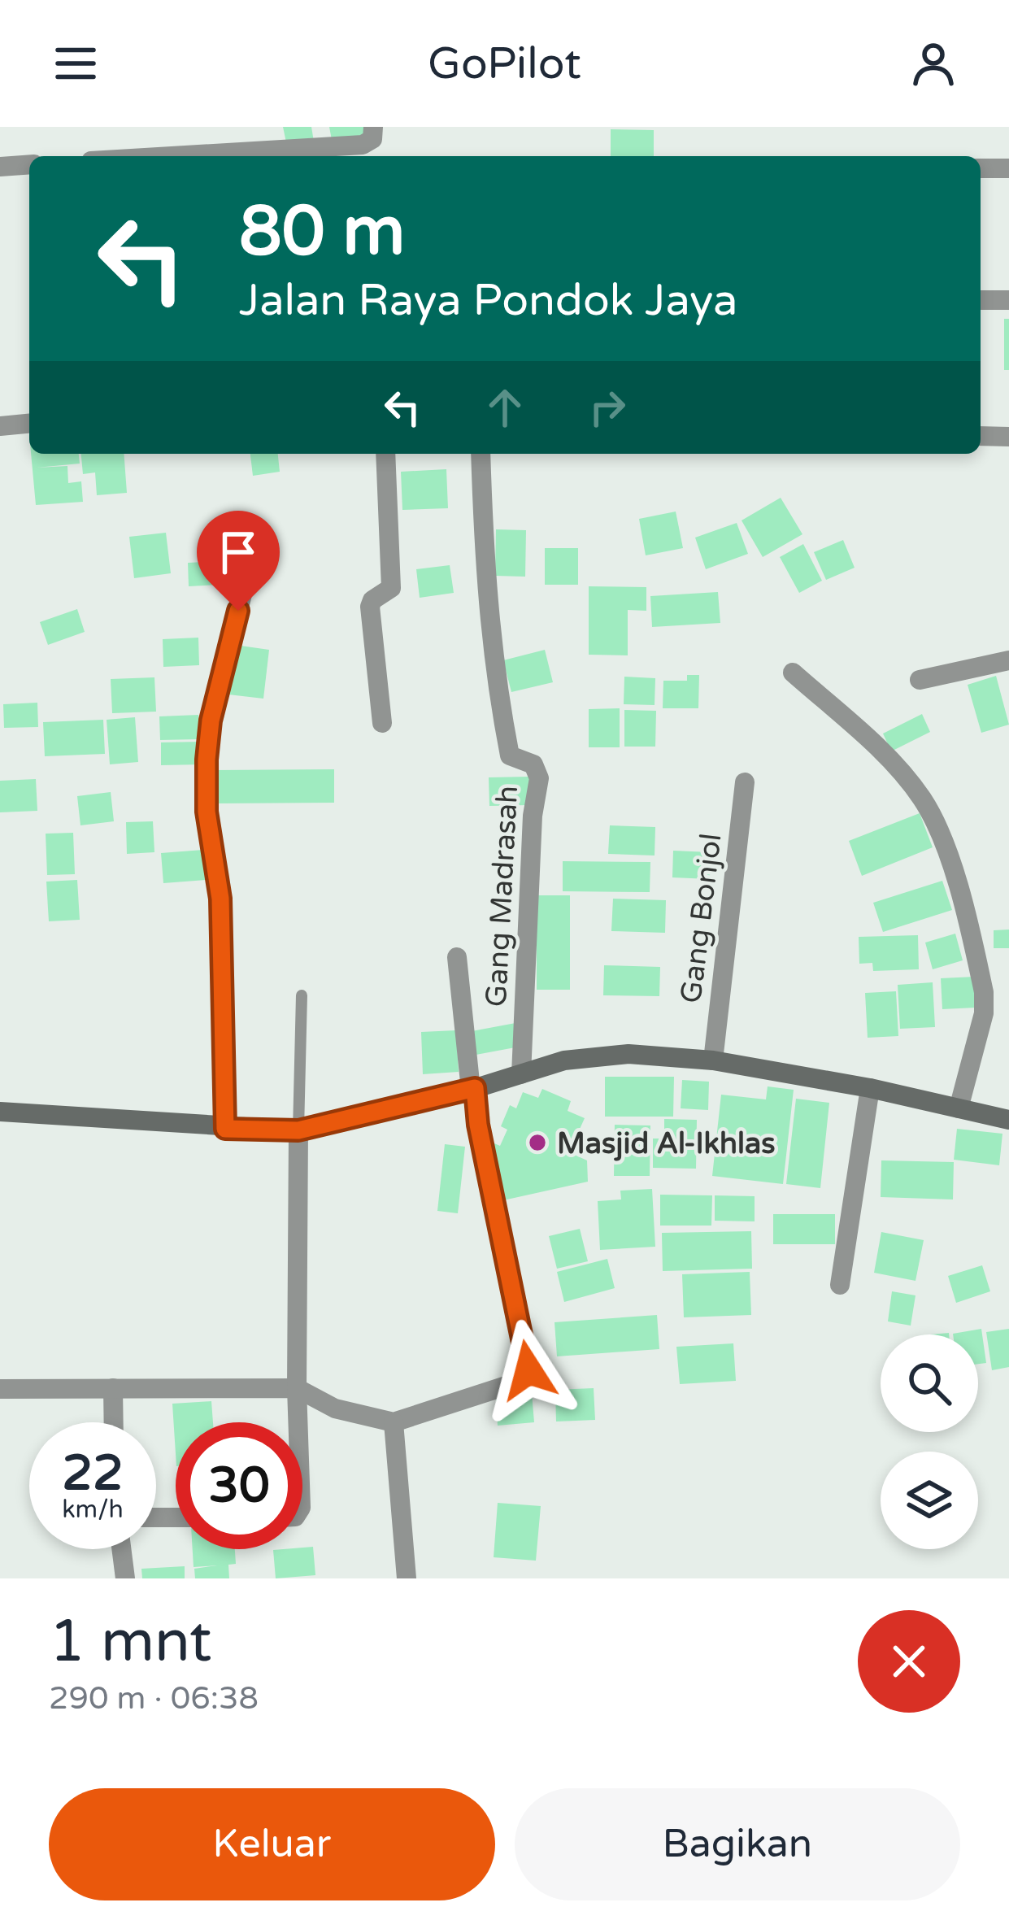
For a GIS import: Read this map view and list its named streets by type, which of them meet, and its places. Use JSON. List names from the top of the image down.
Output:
{
  "streets": {
    "street": ["Gang Madrasah", "Gang Bonjol"]
  },
  "places": ["Masjid Al-Ikhlas"],
  "page": {
    "header": "GoPilot",
    "turn": ["80 m", "Jalan Raya Pondok Jaya"],
    "speed": "22 km/h",
    "limit": "30",
    "heading": ["1 mnt", "290 m · 06:38"],
    "buttons": ["Keluar", "Bagikan"]
  }
}
